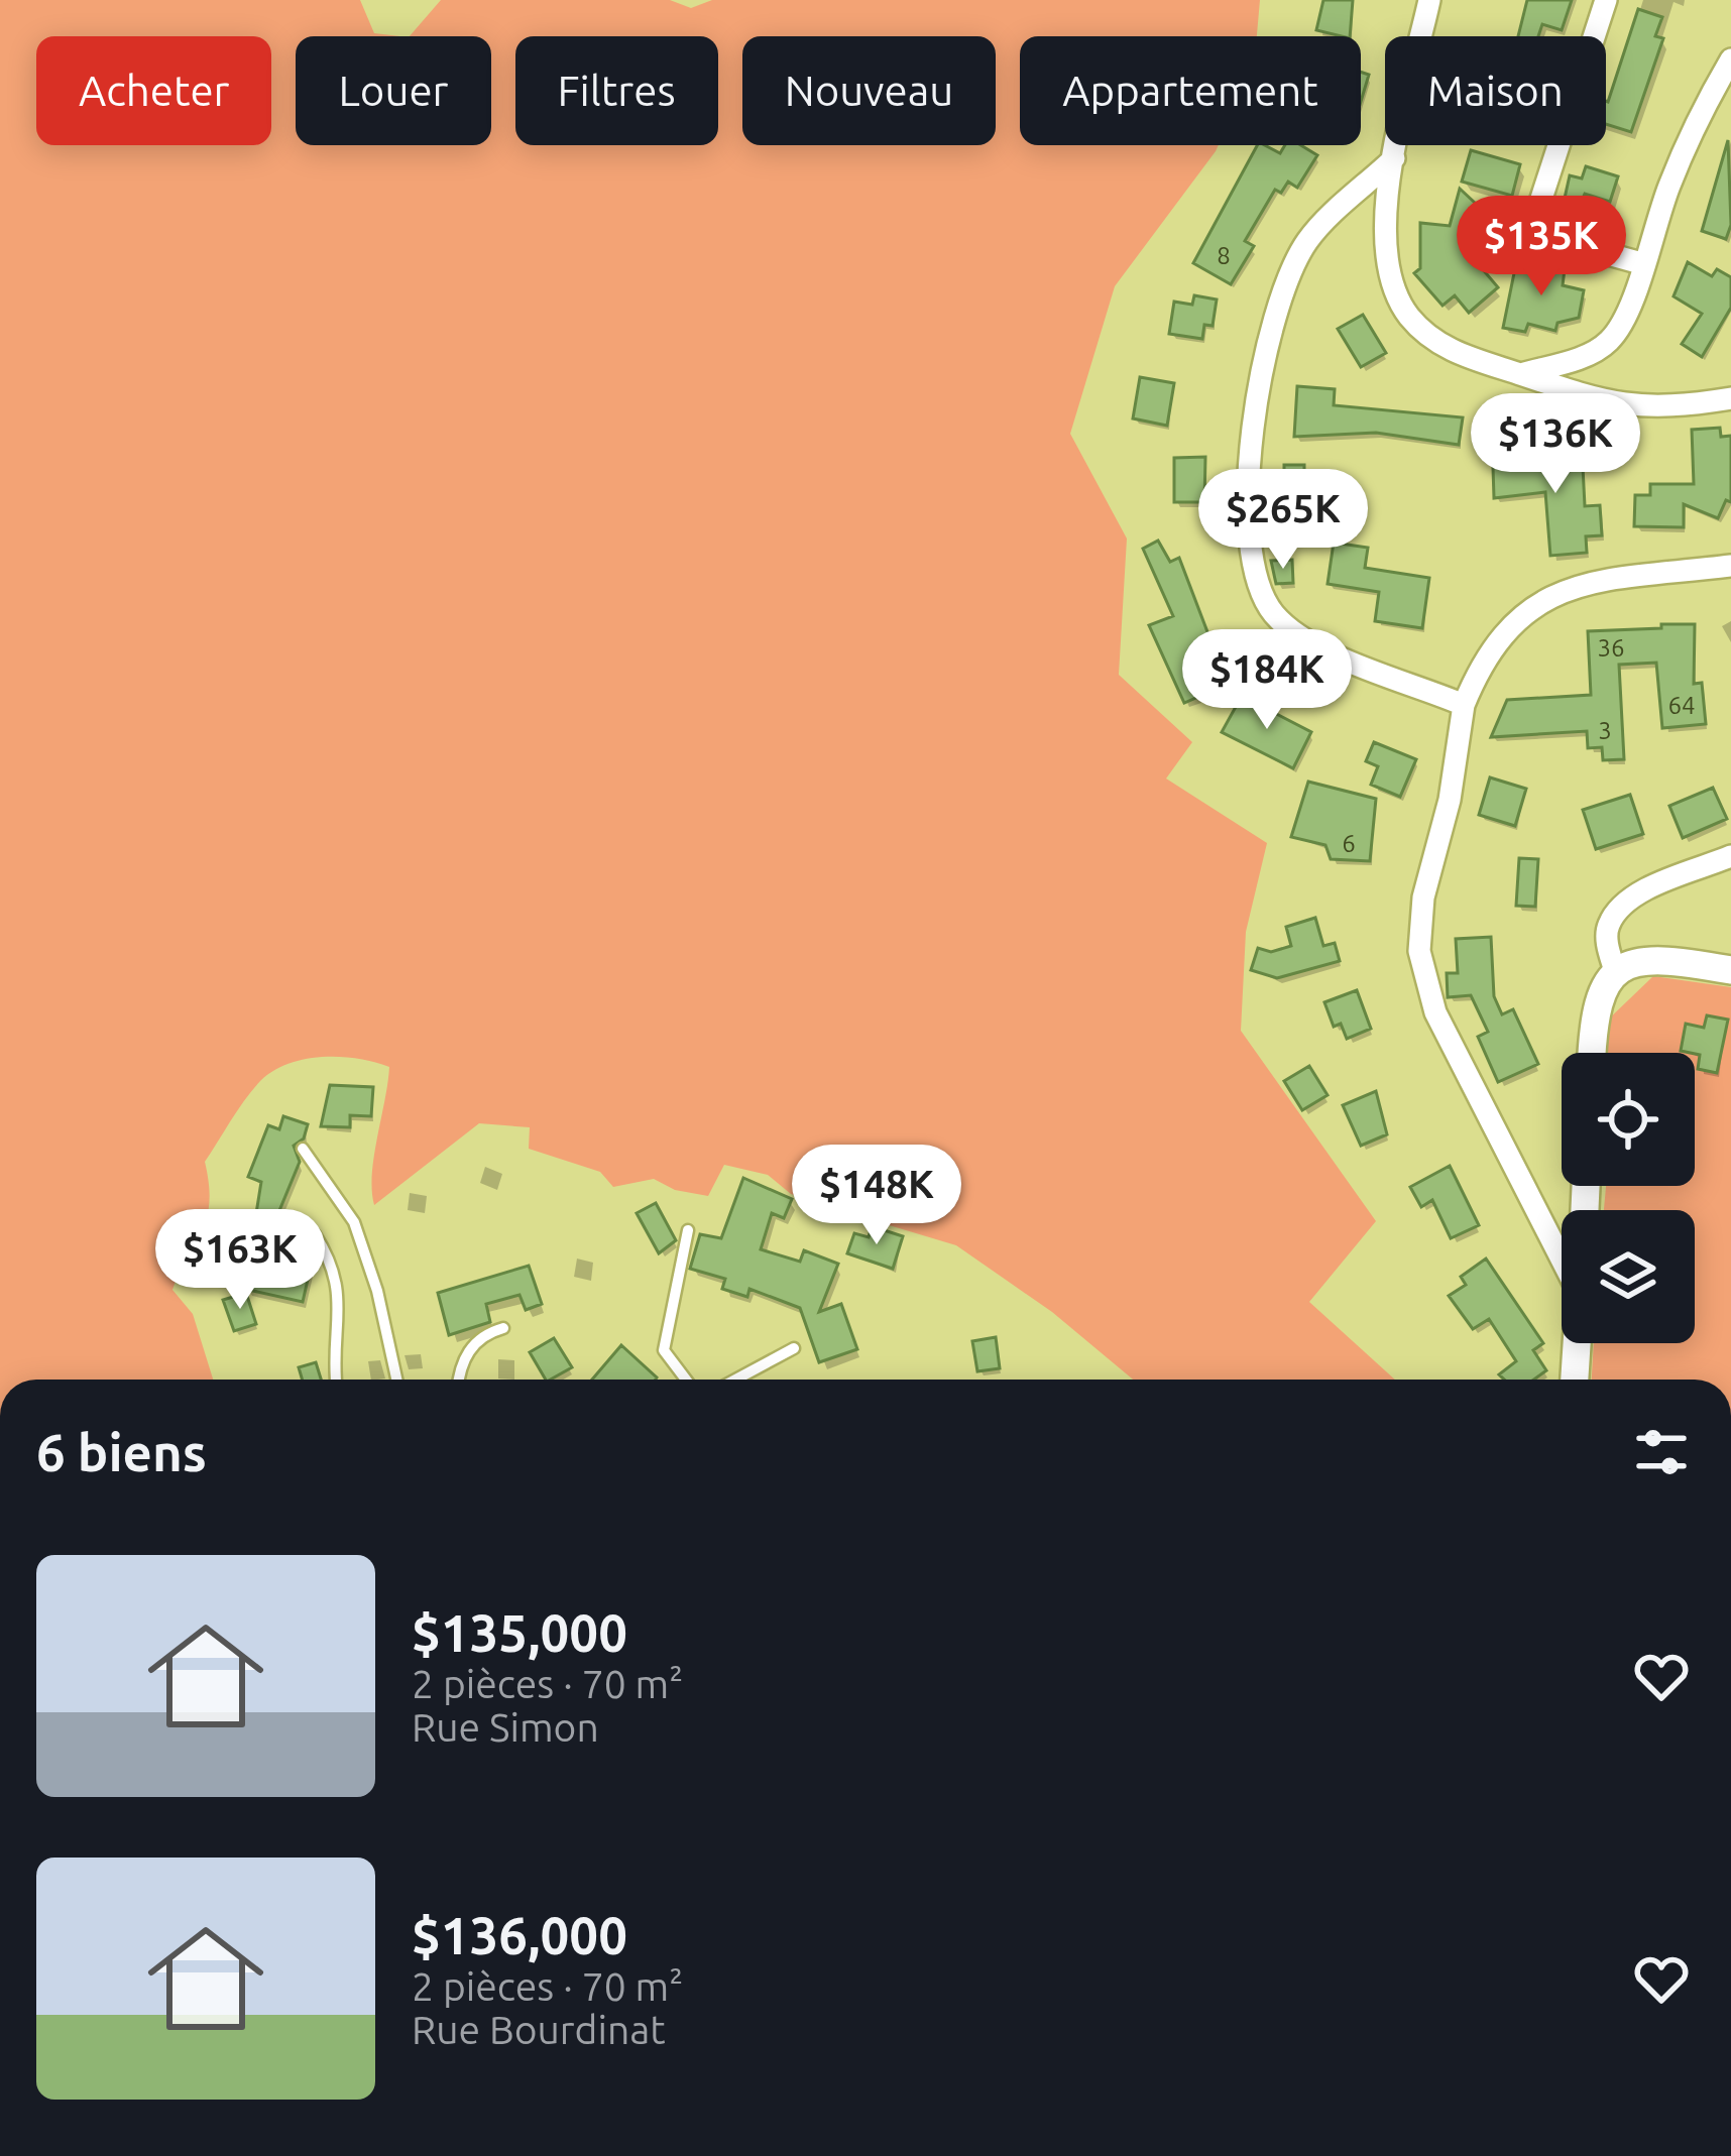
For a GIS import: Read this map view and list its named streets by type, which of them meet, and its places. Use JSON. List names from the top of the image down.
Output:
{
  "house_numbers": [
    "8",
    "36",
    "64",
    "3",
    "6"
  ],
  "page": {
    "chip": [
      "Acheter",
      "Louer",
      "Filtres",
      "Nouveau",
      "Appartement",
      "Maison"
    ],
    "price": [
      "$135K",
      "$136K",
      "$265K",
      "$184K",
      "$148K",
      "$163K"
    ],
    "heading": "6 biens",
    "list": [
      {
        "name": "$135,000",
        "note": "2 pièces · 70 m² · Rue Simon"
      },
      {
        "name": "$136,000",
        "note": "2 pièces · 70 m² · Rue Bourdinat"
      }
    ]
  }
}
